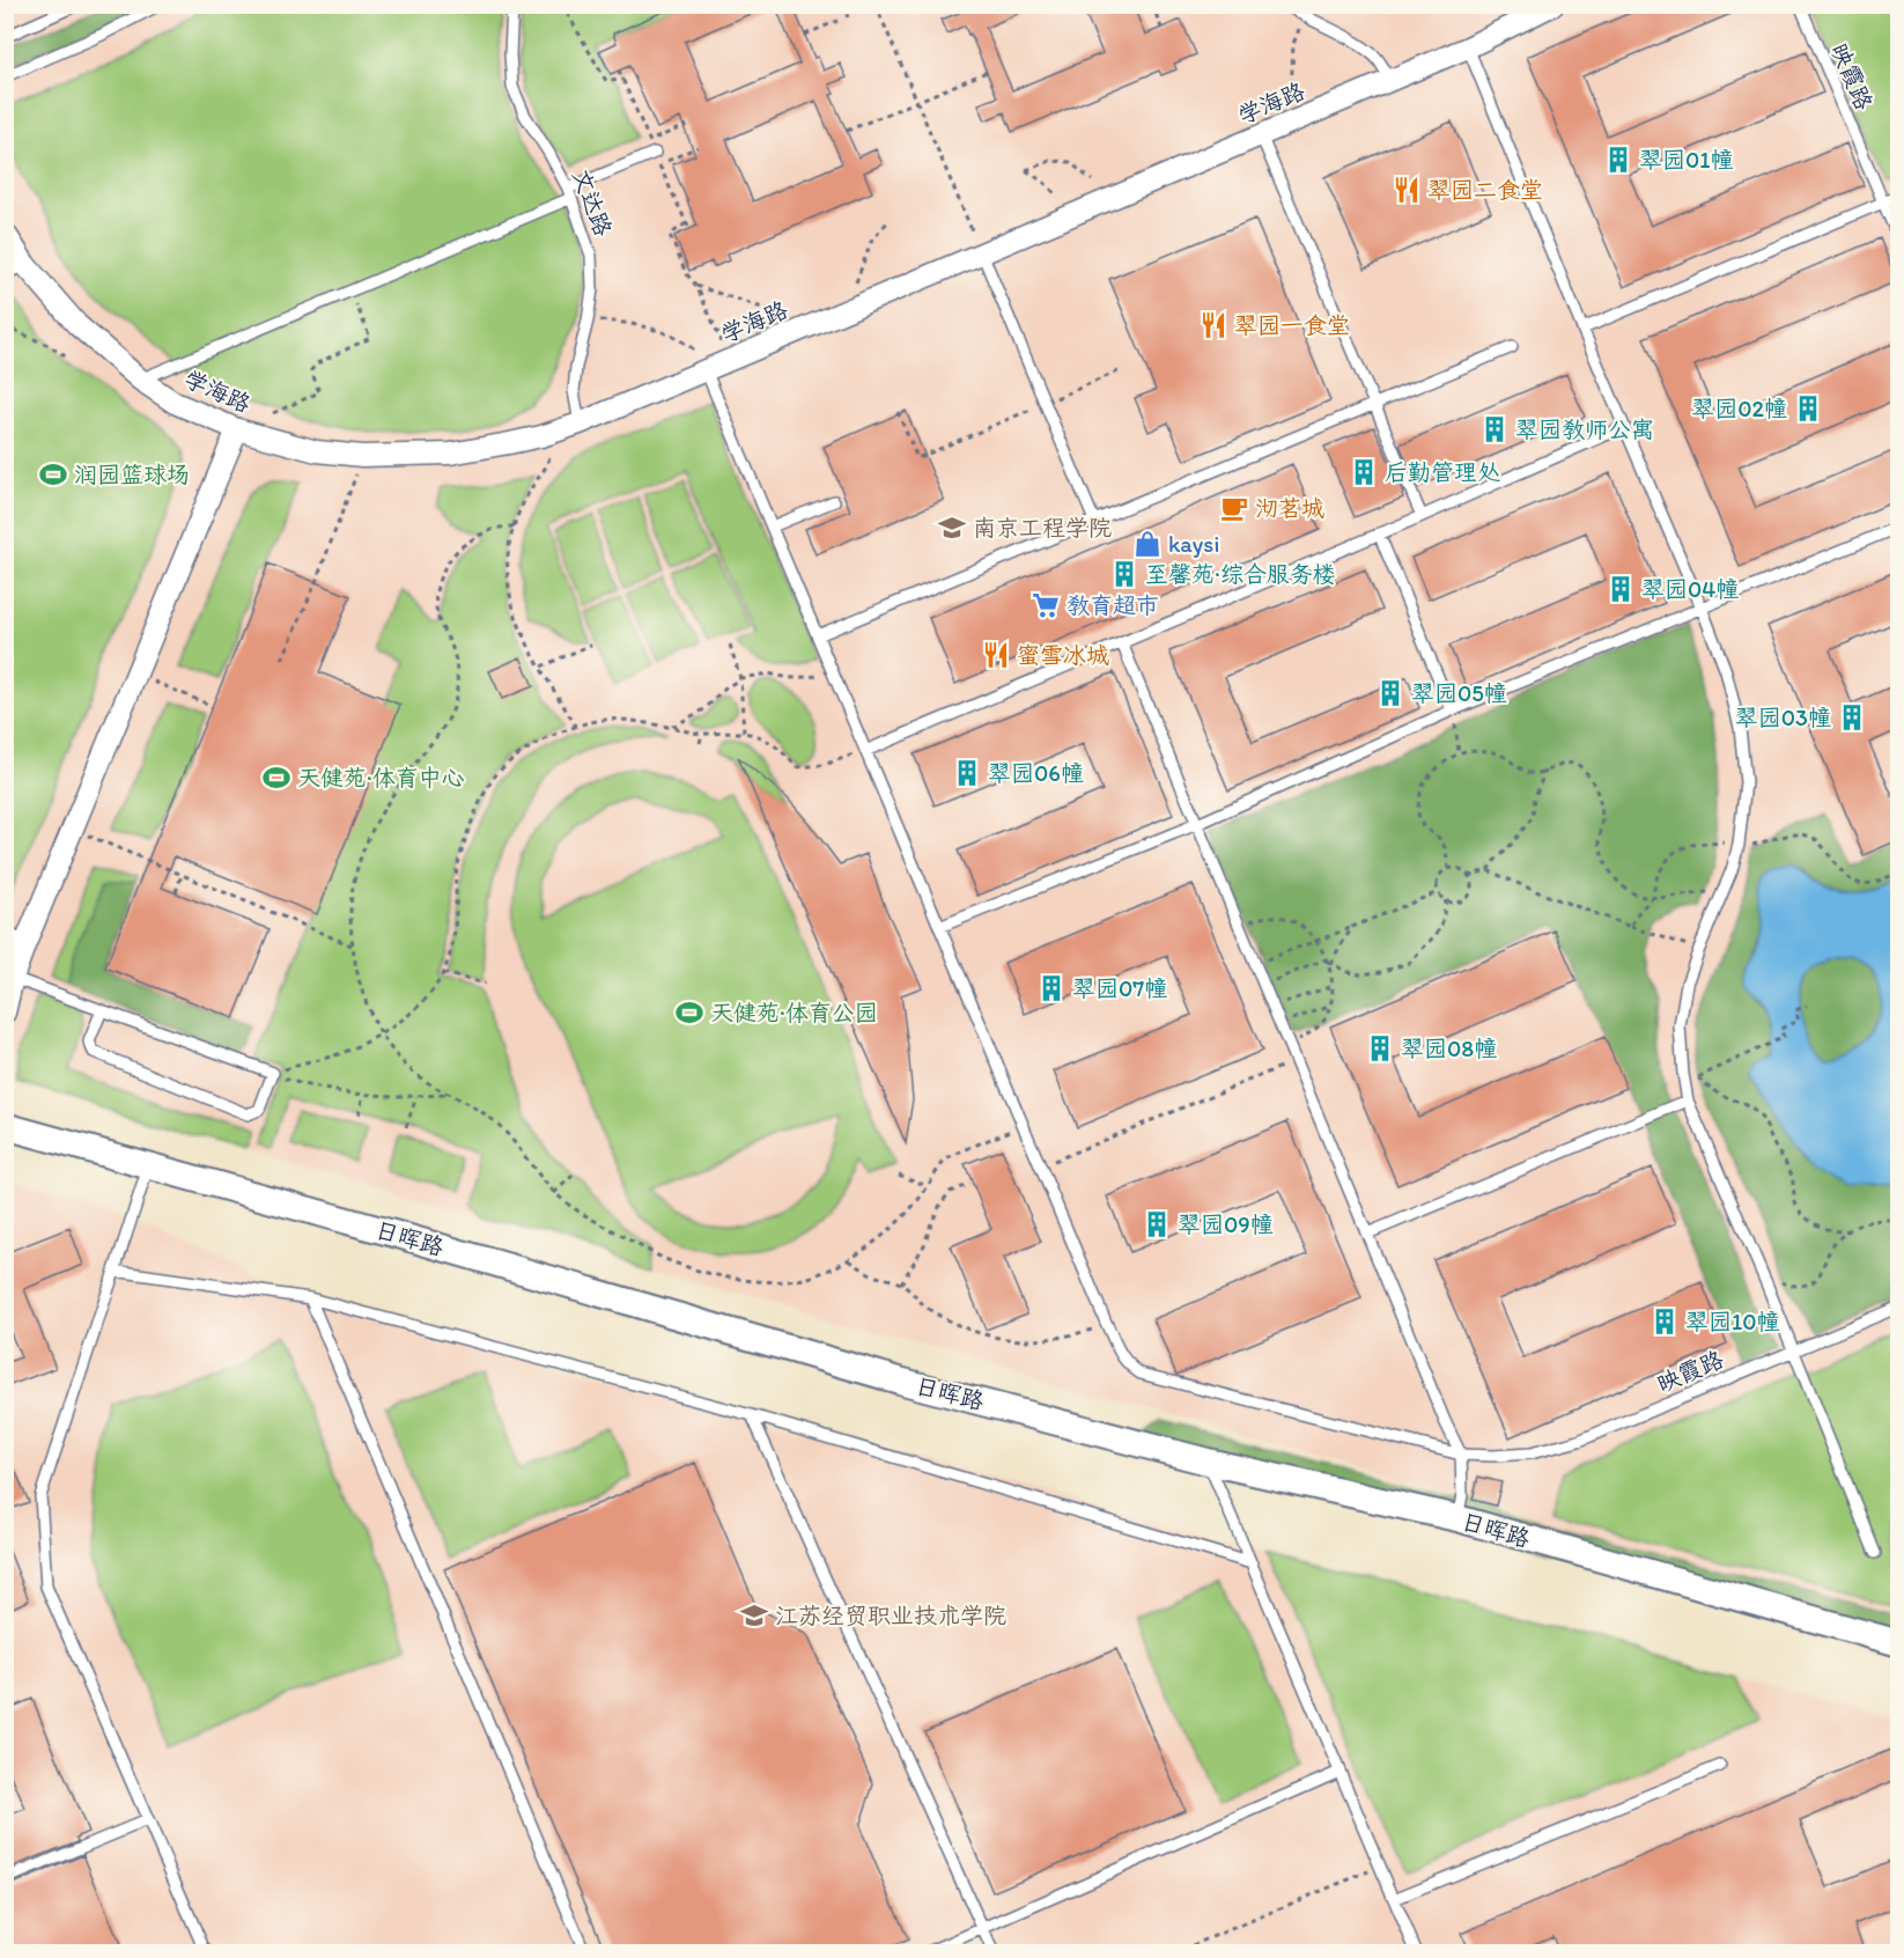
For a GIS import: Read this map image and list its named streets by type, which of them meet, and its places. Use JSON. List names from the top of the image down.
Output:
{
  "streets": {
    "street": ["学海路", "日晖路"],
    "lane": ["映霞路", "文达路"]
  },
  "crossings": [
    ["映霞路", "学海路"],
    ["学海路", "文达路"]
  ],
  "places": {
    "building": [
      "翠园01幢",
      "翠园02幢",
      "翠园教师公寓",
      "后勤管理处",
      "至馨苑·综合服务楼",
      "翠园04幢",
      "翠园05幢",
      "翠园03幢",
      "翠园06幢",
      "翠园07幢",
      "翠园08幢",
      "翠园09幢",
      "翠园10幢"
    ],
    "restaurant": ["翠园二食堂", "翠园一食堂", "蜜雪冰城"],
    "sports": ["润园篮球场", "天健苑·体育中心", "天健苑·体育公园"],
    "cafe": ["沏茗城"],
    "school or university": ["南京工程学院", "江苏经贸职业技术学院"],
    "shop": ["kaysi"],
    "supermarket": ["教育超市"]
  }
}
